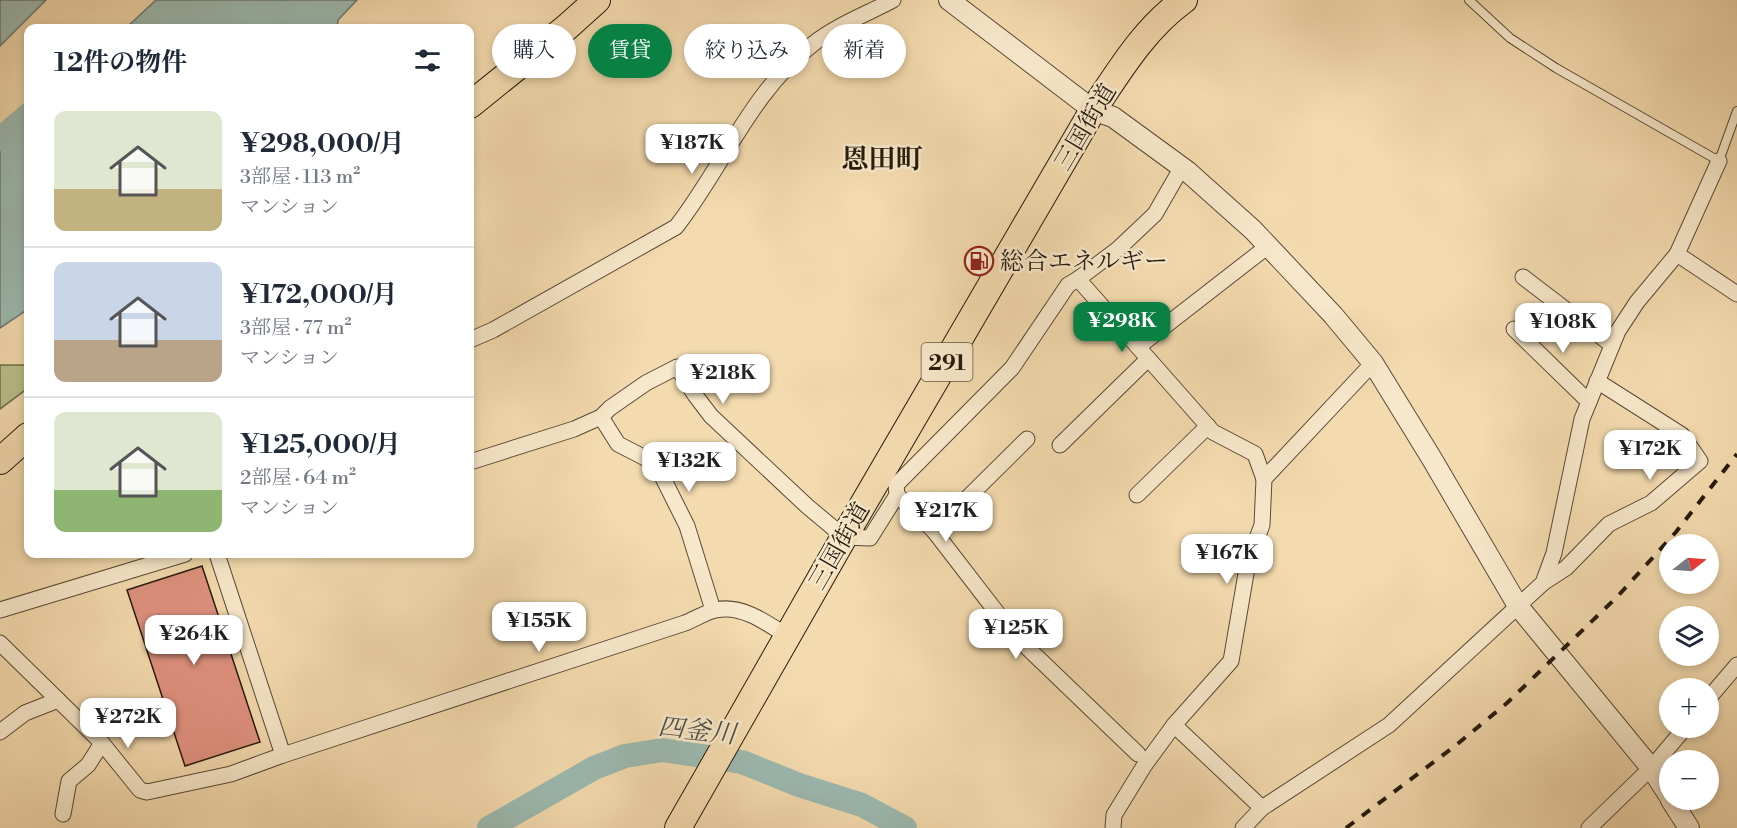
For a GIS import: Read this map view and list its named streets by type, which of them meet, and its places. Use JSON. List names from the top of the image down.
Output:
{
  "streets": {
    "highway": ["三国街道", "291"]
  },
  "districts": ["恩田町"],
  "water": ["四釜川"],
  "places": {
    "fuel station": ["総合エネルギー"]
  },
  "north": "right",
  "page": {
    "chip": [
      "購入",
      "賃貸",
      "絞り込み",
      "新着"
    ],
    "heading": "12件の物件",
    "list": [
      {
        "name": "¥298,000/月",
        "note": "3部屋 · 113 m² · マンション"
      },
      {
        "name": "¥172,000/月",
        "note": "3部屋 · 77 m² · マンション"
      },
      {
        "name": "¥125,000/月",
        "note": "2部屋 · 64 m² · マンション"
      }
    ],
    "price": [
      "¥187K",
      "¥298K",
      "¥108K",
      "¥218K",
      "¥172K",
      "¥132K",
      "¥217K",
      "¥167K",
      "¥155K",
      "¥125K",
      "¥264K",
      "¥272K"
    ],
    "map_buttons": ["+", "−"]
  }
}
